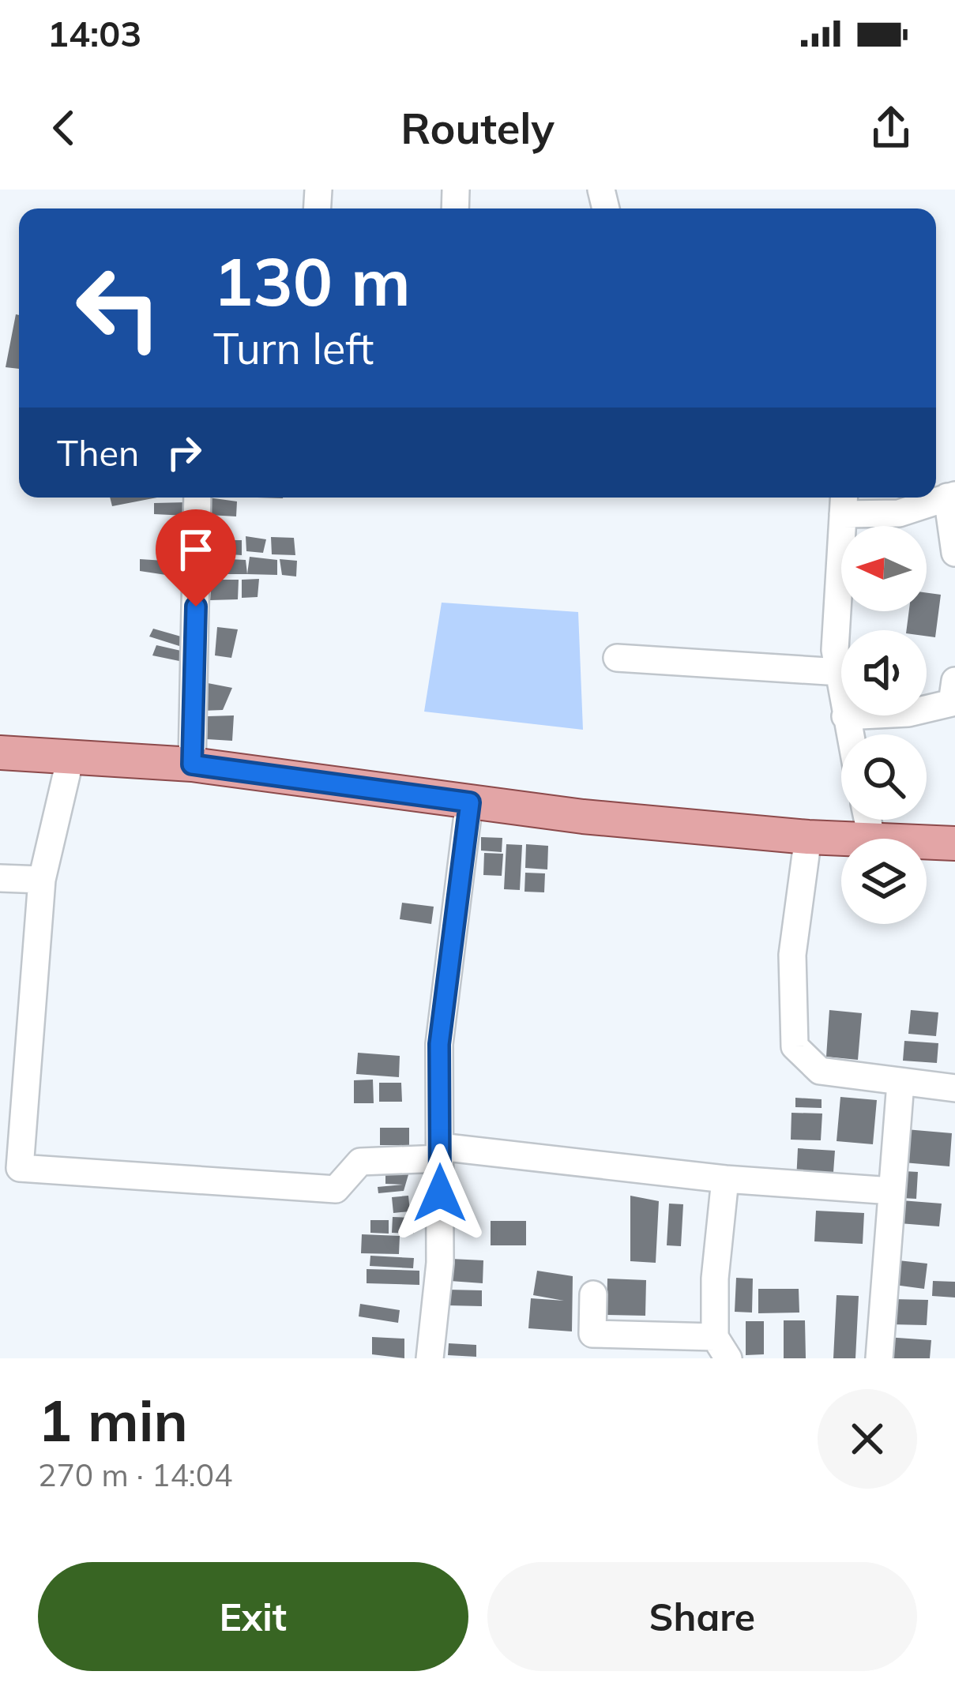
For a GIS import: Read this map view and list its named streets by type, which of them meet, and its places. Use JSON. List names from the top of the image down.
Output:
{
  "north": "left",
  "page": {
    "status": "14:03",
    "header": "Routely",
    "turn": ["130 m", "Turn left"],
    "then": "Then",
    "heading": ["1 min", "270 m · 14:04"],
    "buttons": ["Exit", "Share"]
  }
}
